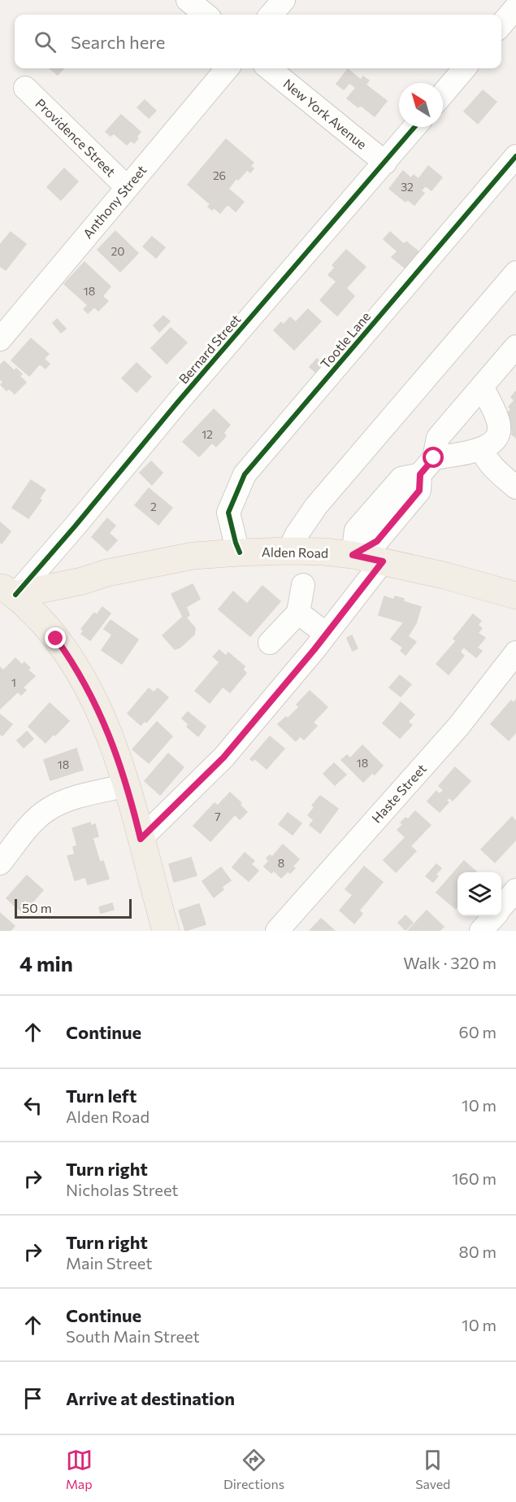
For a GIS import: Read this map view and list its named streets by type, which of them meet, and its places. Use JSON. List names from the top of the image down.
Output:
{
  "streets": {
    "main road": ["Alden Road"],
    "street": [
      "New York Avenue",
      "Providence Street",
      "Anthony Street",
      "Tootle Lane",
      "Bernard Street",
      "Haste Street"
    ]
  },
  "crossings": [
    ["New York Avenue", "Bernard Street"],
    ["Providence Street", "Anthony Street"],
    ["Tootle Lane", "Alden Road"],
    ["Bernard Street", "Alden Road"]
  ],
  "house_numbers": [
    "26",
    "32",
    "20",
    "18",
    "12",
    "2",
    "1",
    "18",
    "18",
    "7",
    "8"
  ],
  "scale_bar": "50 m",
  "north": "top left",
  "page": {
    "search": "Search here",
    "scale": "50 m",
    "heading": ["4 min", "Walk · 320 m"],
    "list": [
      ["Continue", "60 m"],
      ["Turn left", "Alden Road", "10 m"],
      ["Turn right", "Nicholas Street", "160 m"],
      ["Turn right", "Main Street", "80 m"],
      ["Continue", "South Main Street", "10 m"],
      "Arrive at destination"
    ],
    "nav": ["Map", "Directions", "Saved"]
  }
}
